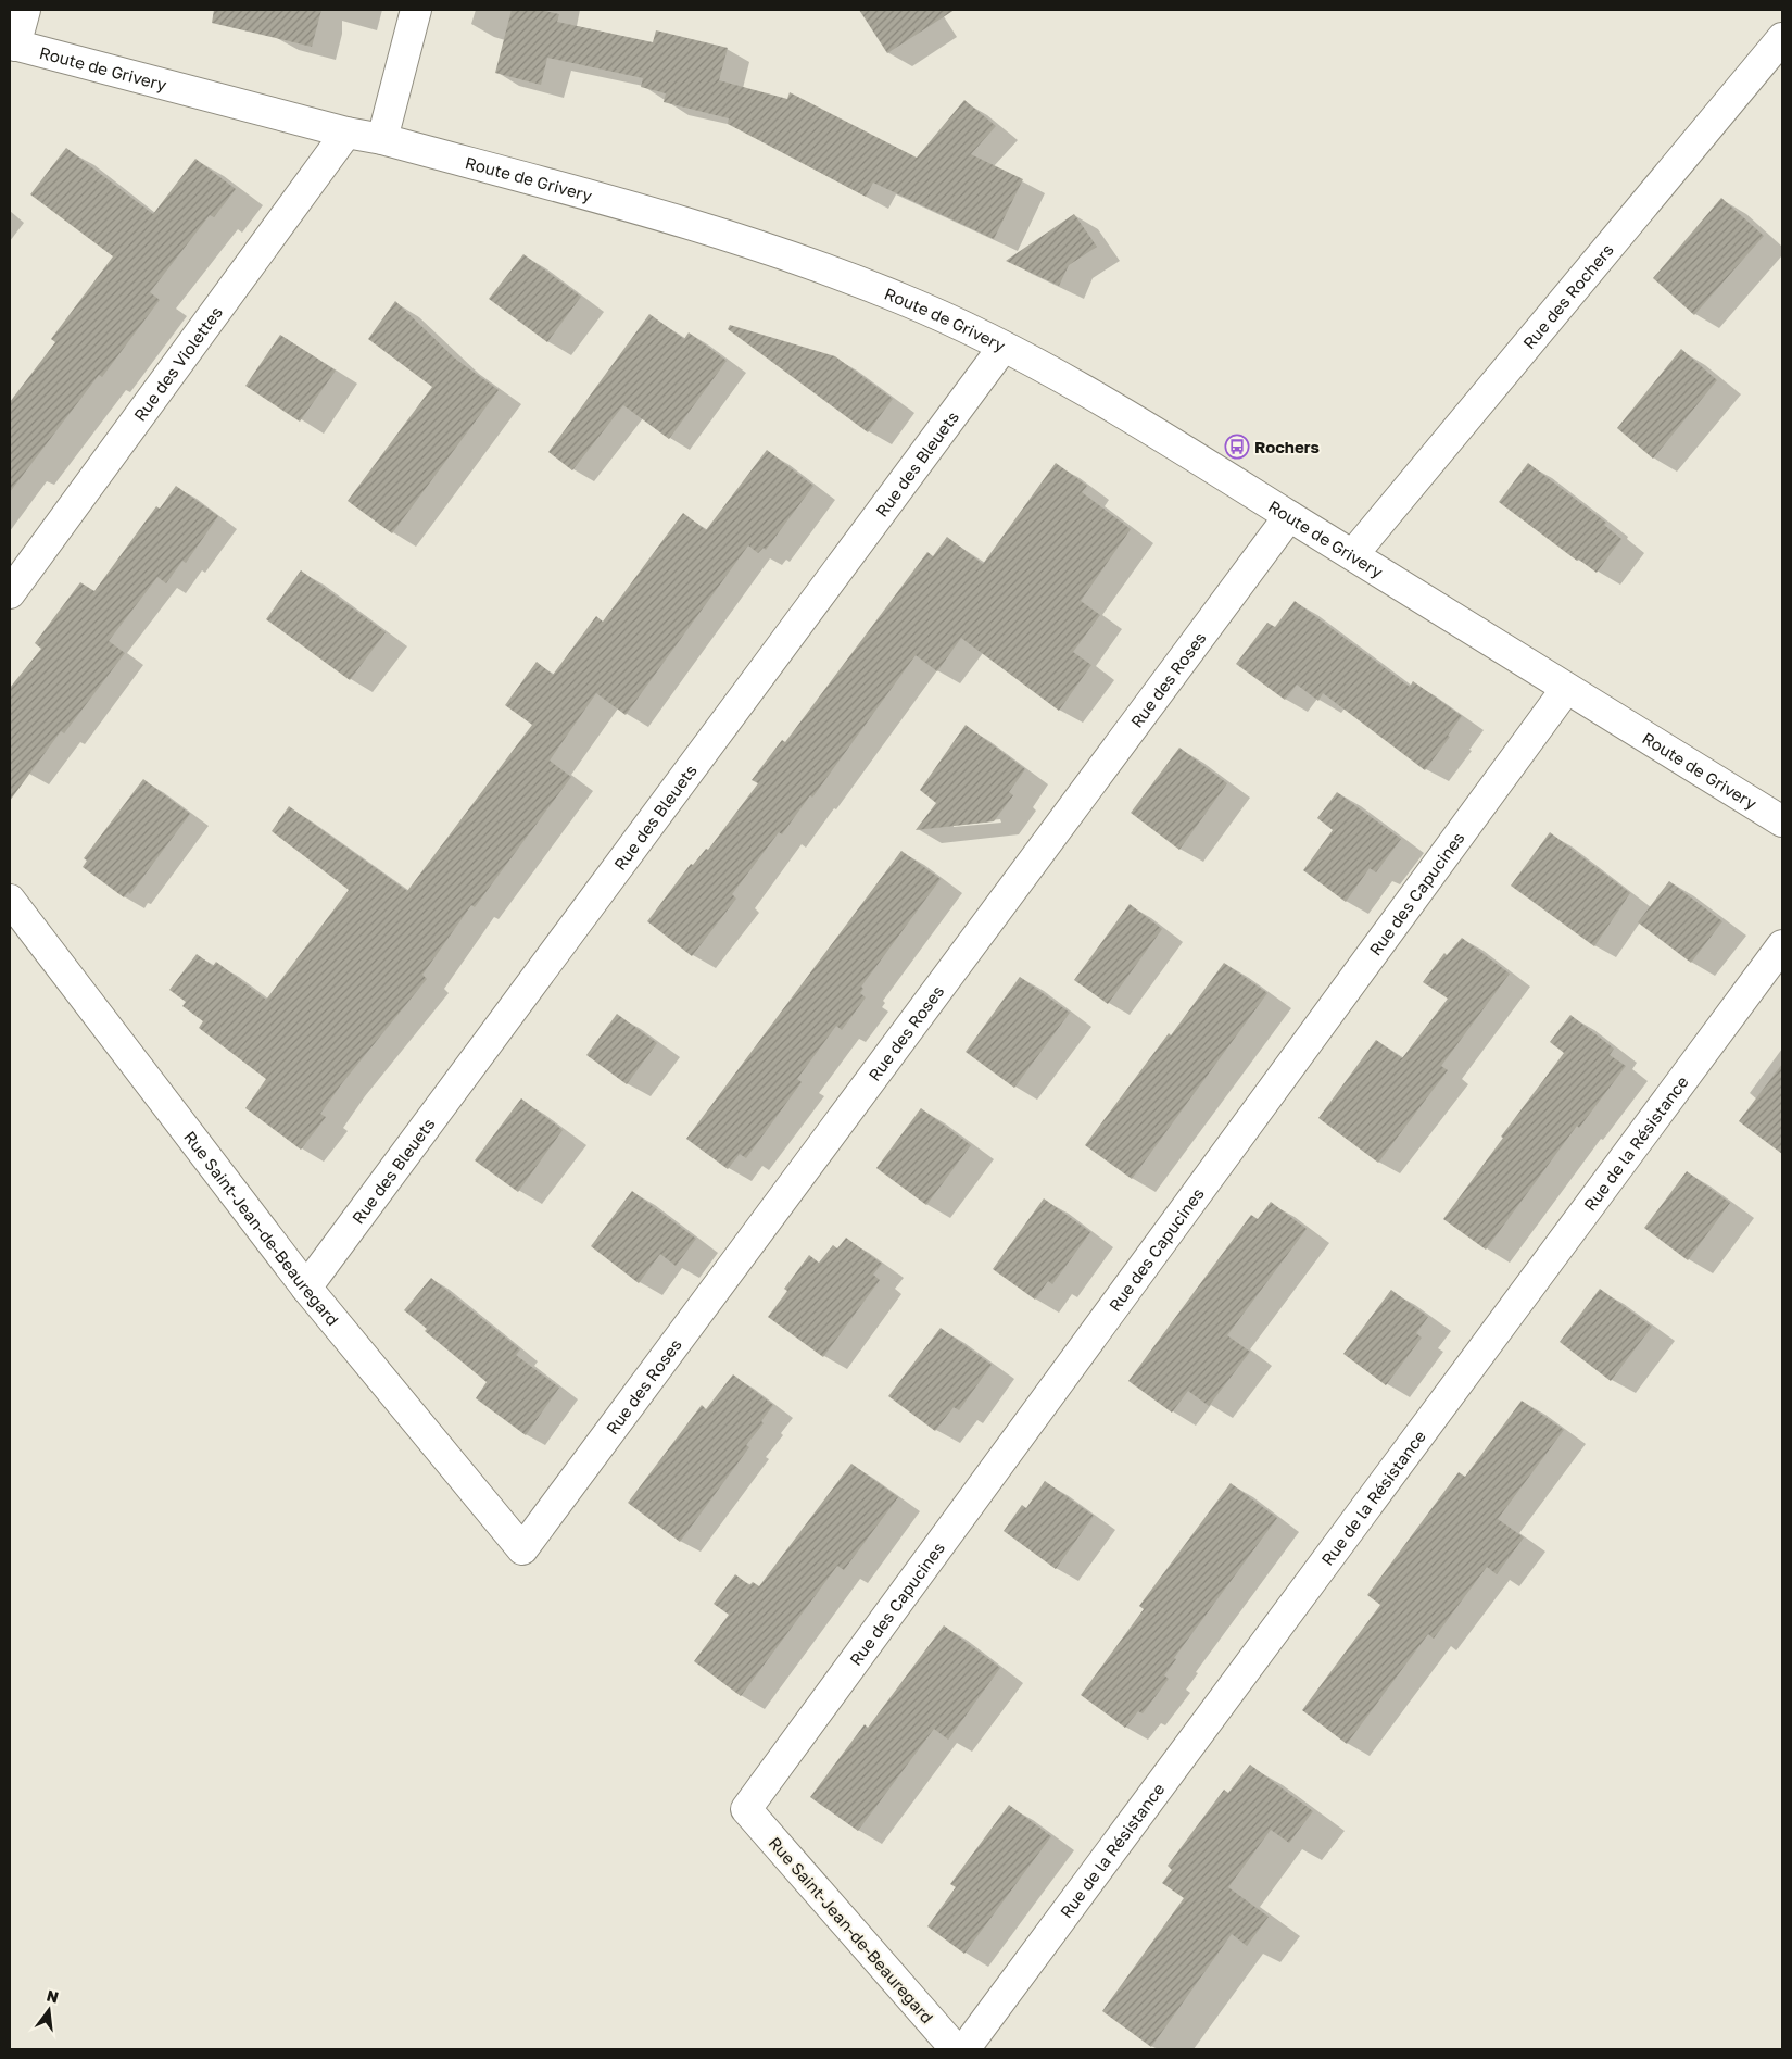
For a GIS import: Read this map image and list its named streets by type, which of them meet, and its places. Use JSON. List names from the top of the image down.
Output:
{
  "streets": {
    "street": [
      "Route de Grivery",
      "Rue des Rochers",
      "Rue des Violettes",
      "Rue des Bleuets",
      "Rue des Roses",
      "Rue des Capucines",
      "Rue de la Résistance",
      "Rue Saint-Jean-de-Beauregard"
    ]
  },
  "crossings": [
    ["Route de Grivery", "Rue des Rochers"],
    ["Route de Grivery", "Rue des Violettes"],
    ["Route de Grivery", "Rue des Bleuets"],
    ["Route de Grivery", "Rue des Roses"],
    ["Route de Grivery", "Rue des Capucines"],
    ["Rue des Bleuets", "Rue Saint-Jean-de-Beauregard"],
    ["Rue des Roses", "Rue Saint-Jean-de-Beauregard"],
    ["Rue des Capucines", "Rue Saint-Jean-de-Beauregard"]
  ],
  "places": {
    "bus stop": ["Rochers"]
  },
  "north": "top"
}
